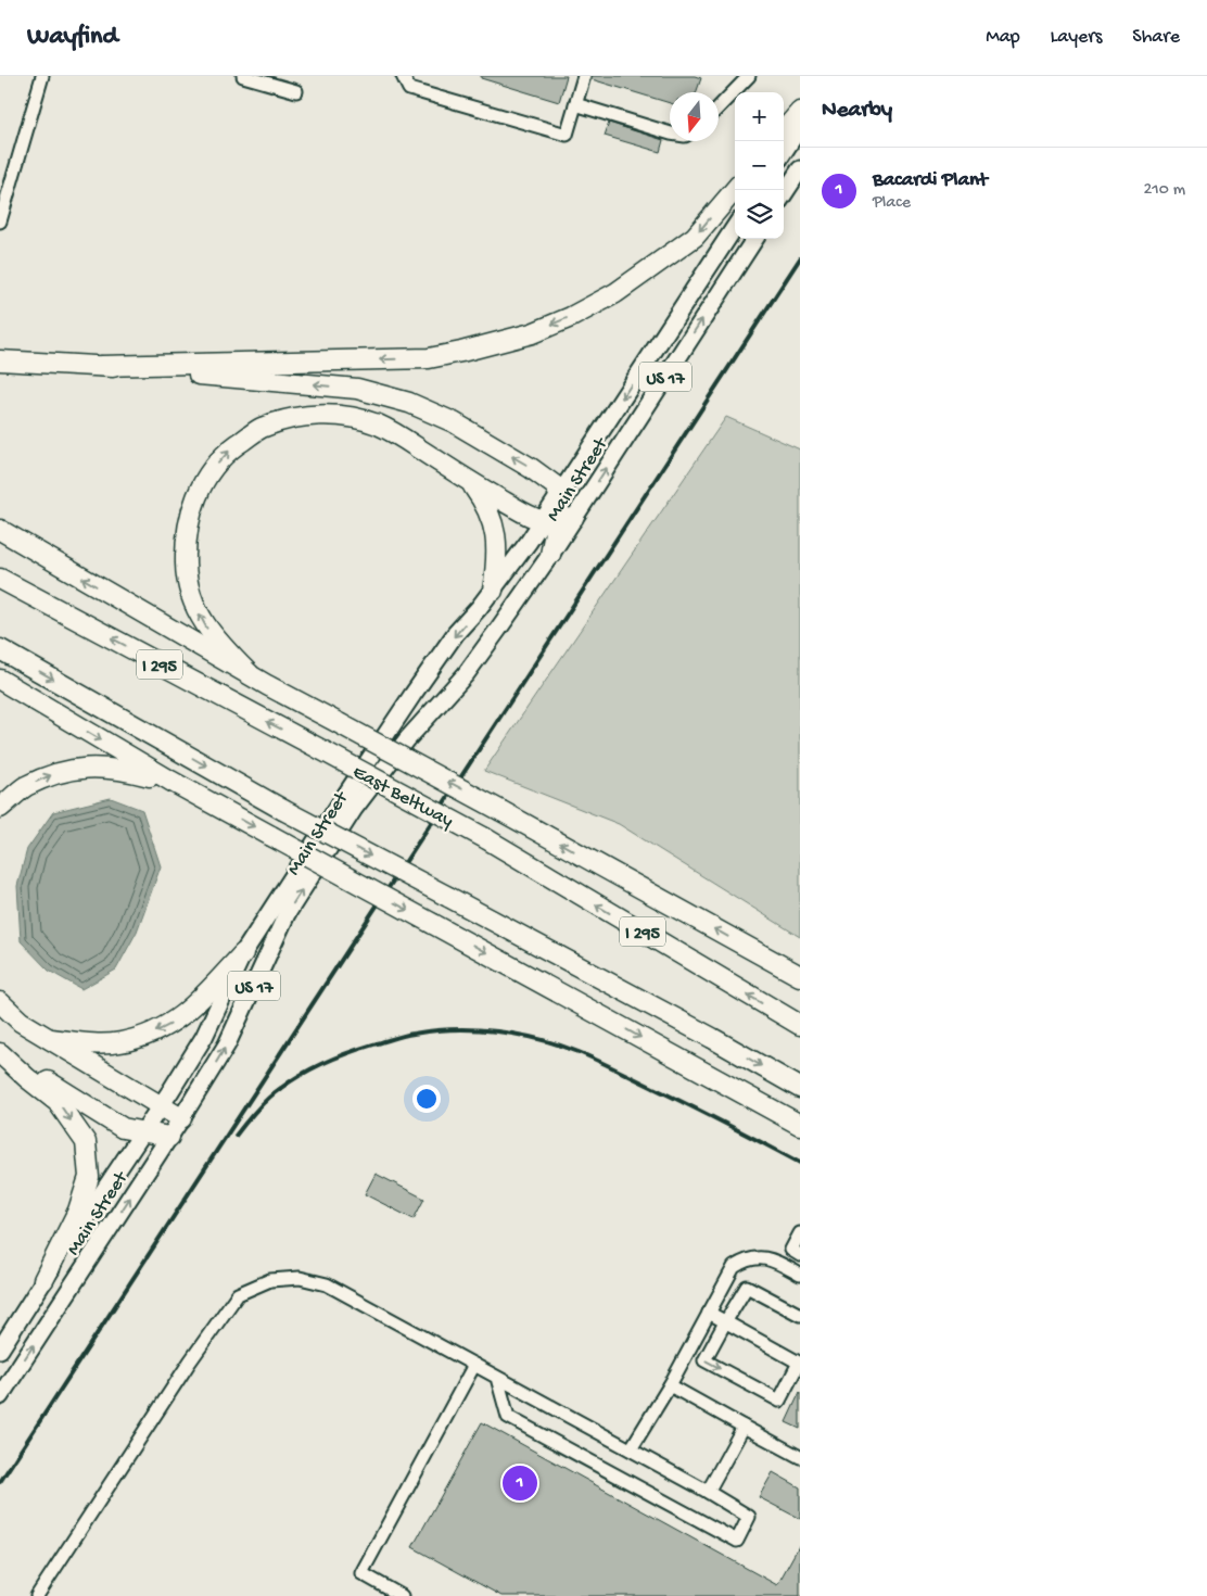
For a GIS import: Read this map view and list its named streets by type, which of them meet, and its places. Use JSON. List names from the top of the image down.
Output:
{
  "streets": {
    "highway": ["I 295", "East Beltway"],
    "main road": ["US 17", "Main Street"]
  },
  "north": "bottom",
  "page": {
    "header": "Wayfind",
    "nav": ["Map", "Layers", "Share"],
    "heading": "Nearby",
    "map_buttons": ["+", "−"],
    "list": [
      {
        "mark": "1",
        "name": "Bacardi Plant",
        "note": "Place",
        "value": "210 m"
      }
    ],
    "pins": "1"
  }
}
